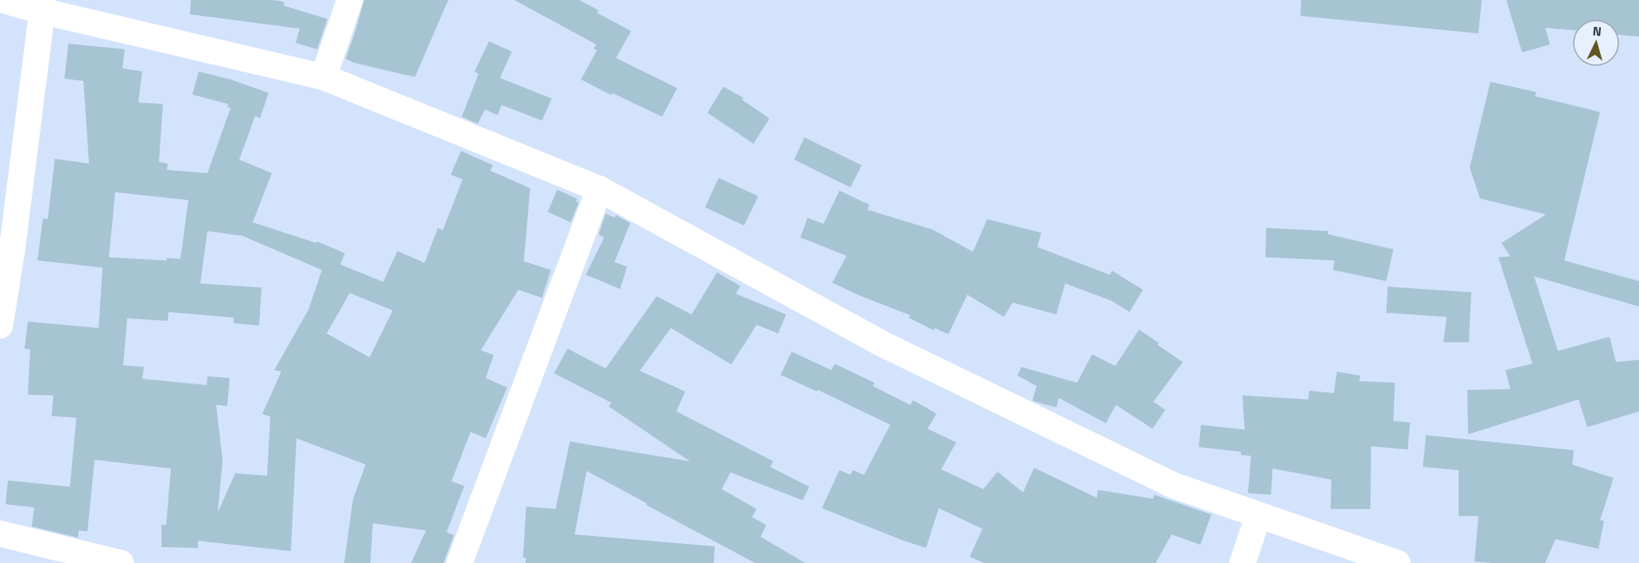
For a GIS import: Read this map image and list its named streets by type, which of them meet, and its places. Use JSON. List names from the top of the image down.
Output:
{
  "north": "top"
}
